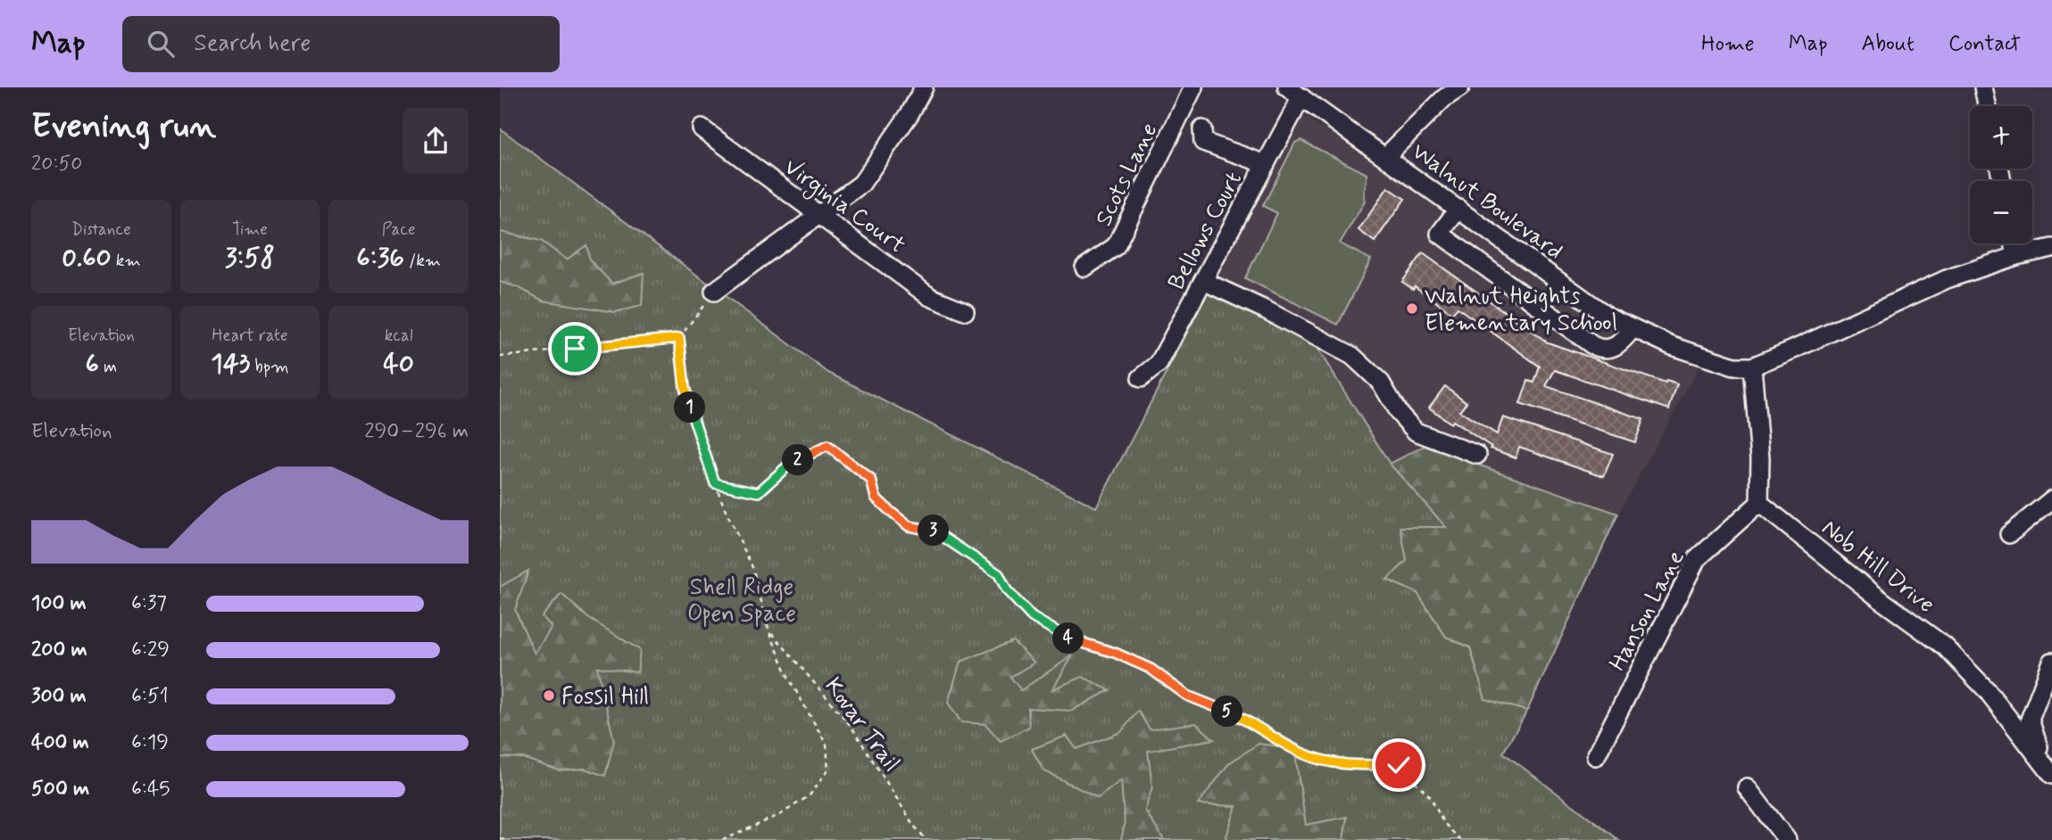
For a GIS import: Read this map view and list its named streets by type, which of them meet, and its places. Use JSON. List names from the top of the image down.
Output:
{
  "streets": {
    "street": [
      "Scots Lane",
      "Walnut Boulevard",
      "Virginia Court",
      "Bellows Court",
      "Nob Hill Drive",
      "Hanson Lane"
    ],
    "path": ["Kovar Trail"]
  },
  "crossings": [
    ["Walnut Boulevard", "Bellows Court"],
    ["Nob Hill Drive", "Hanson Lane"]
  ],
  "parks": ["Shell Ridge Open Space"],
  "places": ["Walnut Heights Elementary School", "Fossil Hill"],
  "page": {
    "header": "Map",
    "search": "Search here",
    "nav": [
      "Home",
      "Map",
      "About",
      "Contact"
    ],
    "heading": ["Evening run", "20:50"],
    "map_buttons": ["+", "−"],
    "stats": [
      ["Distance", "0.60 km"],
      ["Time", "3:58"],
      ["Pace", "6:36 /km"],
      ["Elevation", "6 m"],
      ["Heart rate", "143 bpm"],
      ["kcal", "40"]
    ],
    "pins": [
      "1",
      "2",
      "3",
      "4",
      "5"
    ],
    "chart": ["Elevation", "290–296 m"],
    "list": [
      {
        "name": "100 m",
        "note": "6:37"
      },
      {
        "name": "200 m",
        "note": "6:29"
      },
      {
        "name": "300 m",
        "note": "6:51"
      },
      {
        "name": "400 m",
        "note": "6:19"
      },
      {
        "name": "500 m",
        "note": "6:45"
      }
    ]
  }
}
